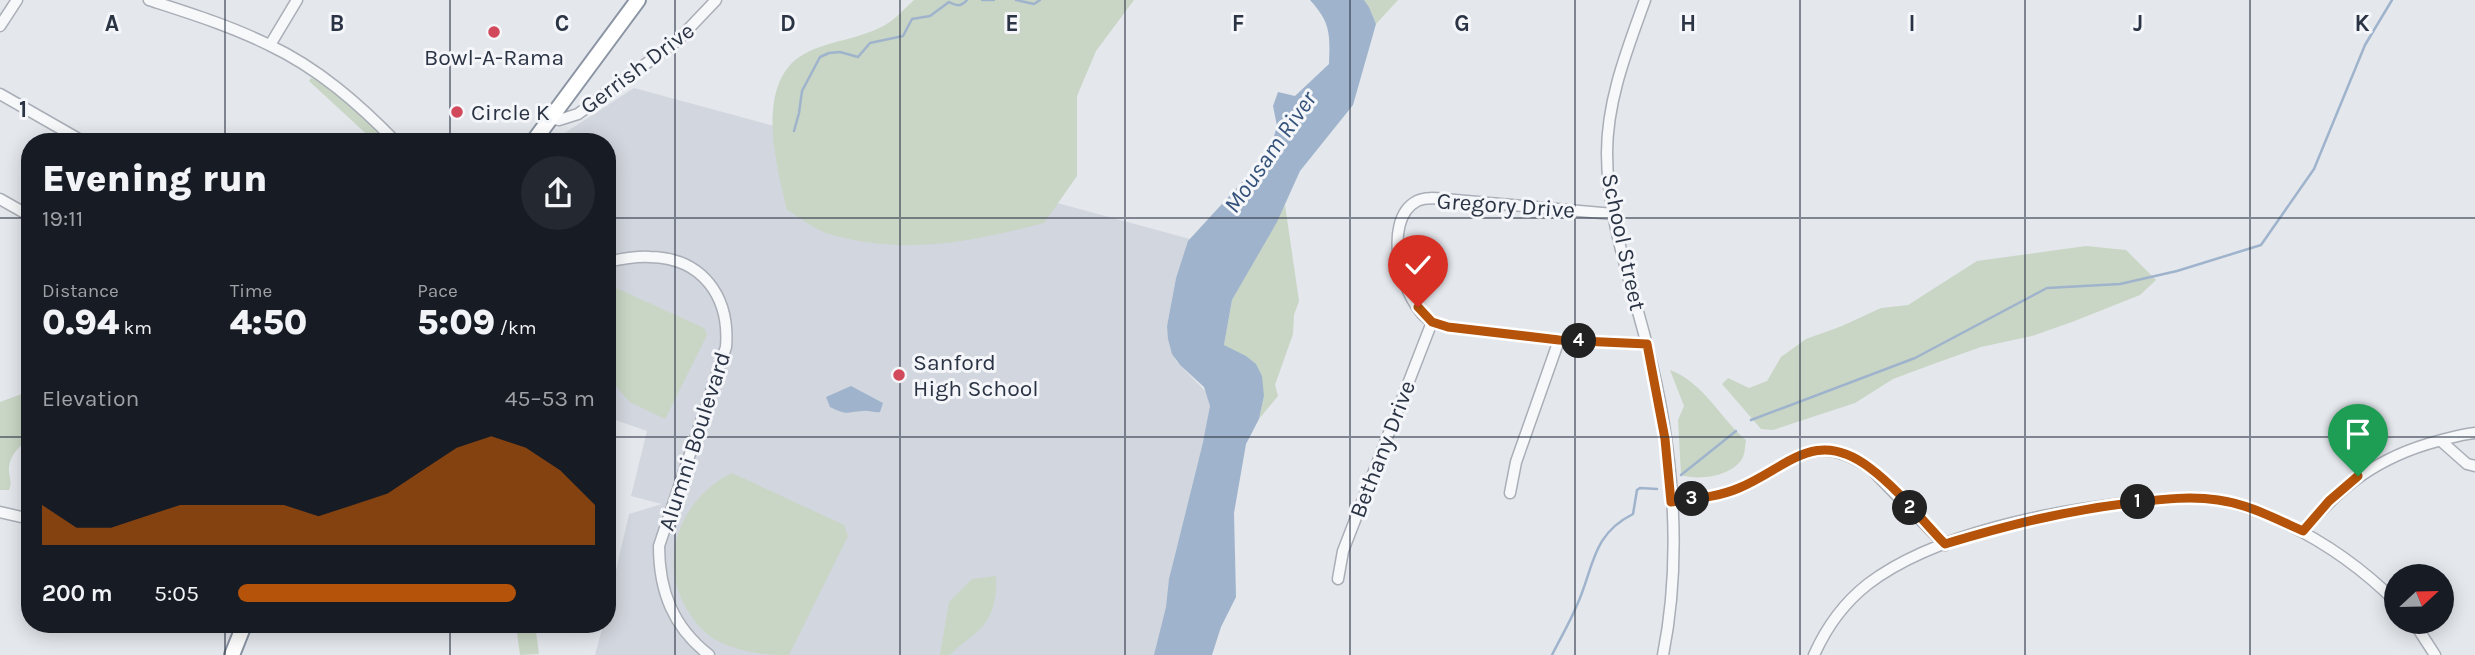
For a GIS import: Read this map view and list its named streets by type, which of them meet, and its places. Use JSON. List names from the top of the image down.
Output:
{
  "streets": {
    "street": [
      "Gerrish Drive",
      "Gregory Drive",
      "School Street",
      "Alumni Boulevard",
      "Bethany Drive"
    ]
  },
  "crossings": [
    ["Gregory Drive", "School Street"],
    ["Gregory Drive", "Bethany Drive"]
  ],
  "water": ["Mousam River"],
  "places": ["Bowl-A-Rama", "Circle K", "Sanford High School"],
  "north": "right",
  "page": {
    "heading": ["Evening run", "19:11"],
    "stats": [
      ["Distance", "0.94 km"],
      ["Time", "4:50"],
      ["Pace", "5:09 /km"]
    ],
    "pins": [
      "4",
      "3",
      "1",
      "2"
    ],
    "chart": ["Elevation", "45–53 m"],
    "list": [
      {
        "name": "200 m",
        "note": "5:05"
      }
    ]
  },
  "grid": {
    "columns": [
      "A",
      "B",
      "C",
      "D",
      "E",
      "F",
      "G",
      "H",
      "I",
      "J",
      "K"
    ],
    "rows": ["1"]
  }
}
